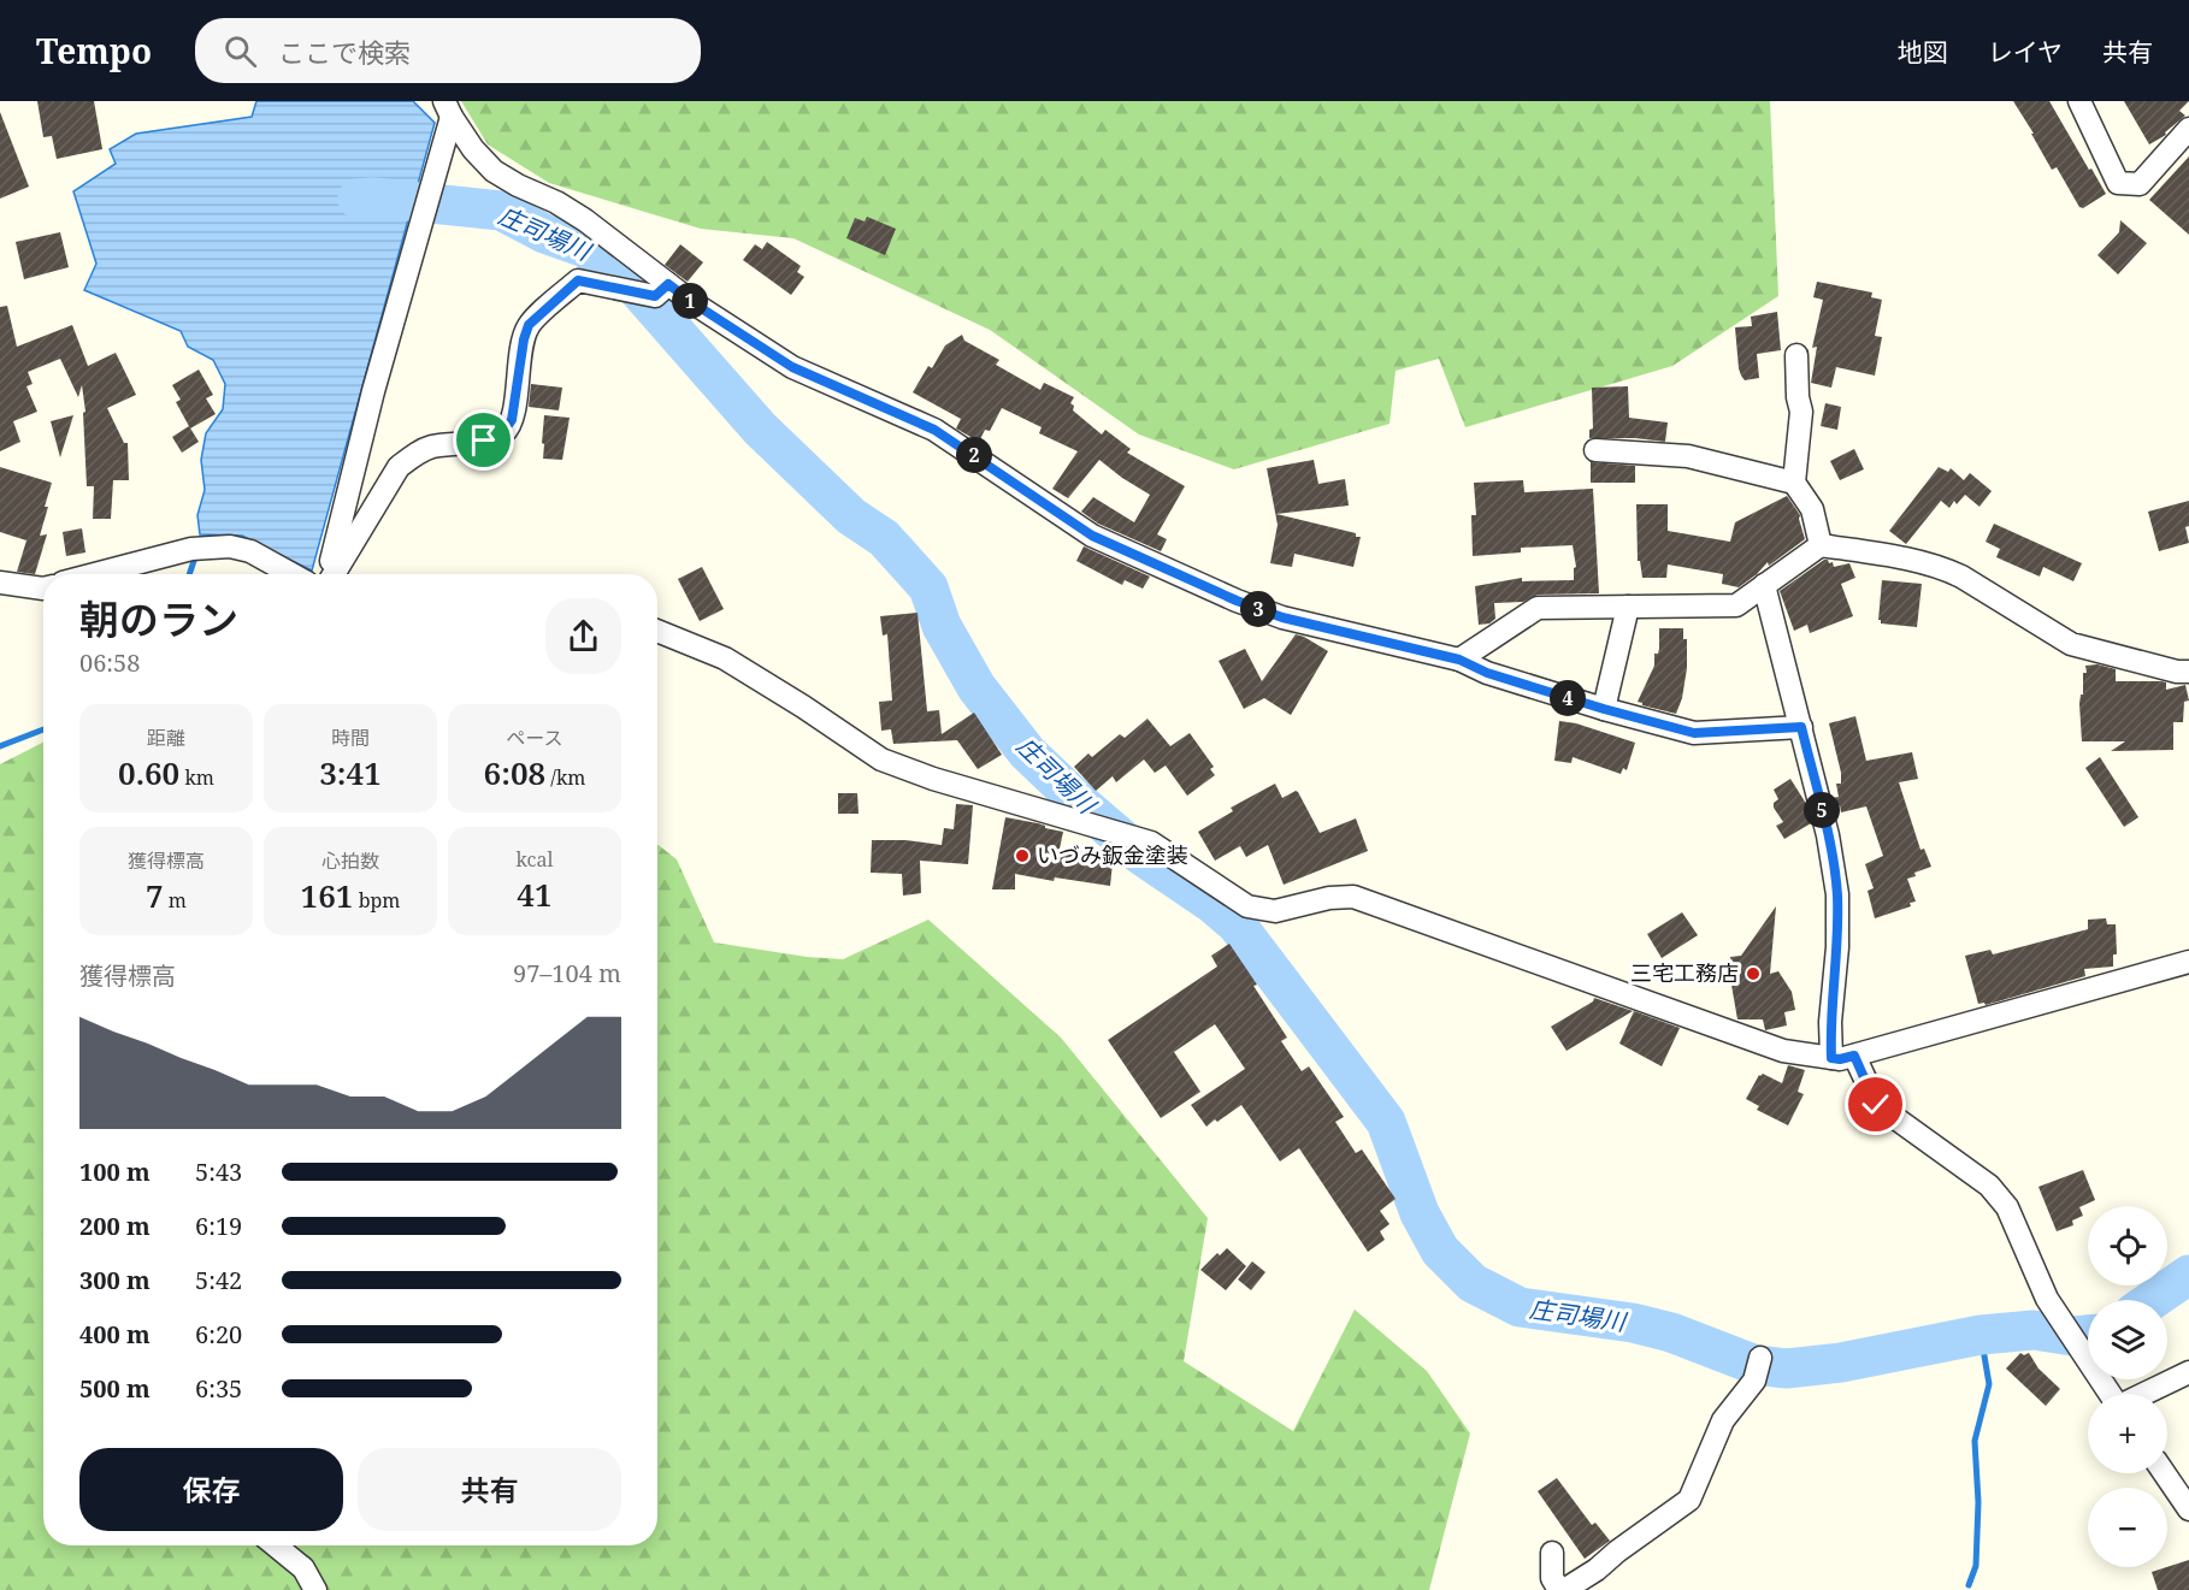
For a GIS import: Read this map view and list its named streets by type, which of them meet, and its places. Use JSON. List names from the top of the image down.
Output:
{
  "water": ["庄司場川"],
  "places": ["いづみ鈑金塗装", "三宅工務店"],
  "page": {
    "header": "Tempo",
    "search": "ここで検索",
    "nav": ["地図", "レイヤ", "共有"],
    "pins": [
      "1",
      "2",
      "3",
      "4",
      "5"
    ],
    "heading": ["朝のラン", "06:58"],
    "stats": [
      ["距離", "0.60 km"],
      ["時間", "3:41"],
      ["ペース", "6:08 /km"],
      ["獲得標高", "7 m"],
      ["心拍数", "161 bpm"],
      ["kcal", "41"]
    ],
    "chart": ["獲得標高", "97–104 m"],
    "list": [
      {
        "name": "100 m",
        "note": "5:43"
      },
      {
        "name": "200 m",
        "note": "6:19"
      },
      {
        "name": "300 m",
        "note": "5:42"
      },
      {
        "name": "400 m",
        "note": "6:20"
      },
      {
        "name": "500 m",
        "note": "6:35"
      }
    ],
    "map_buttons": ["+", "−"],
    "buttons": ["保存", "共有"]
  }
}
